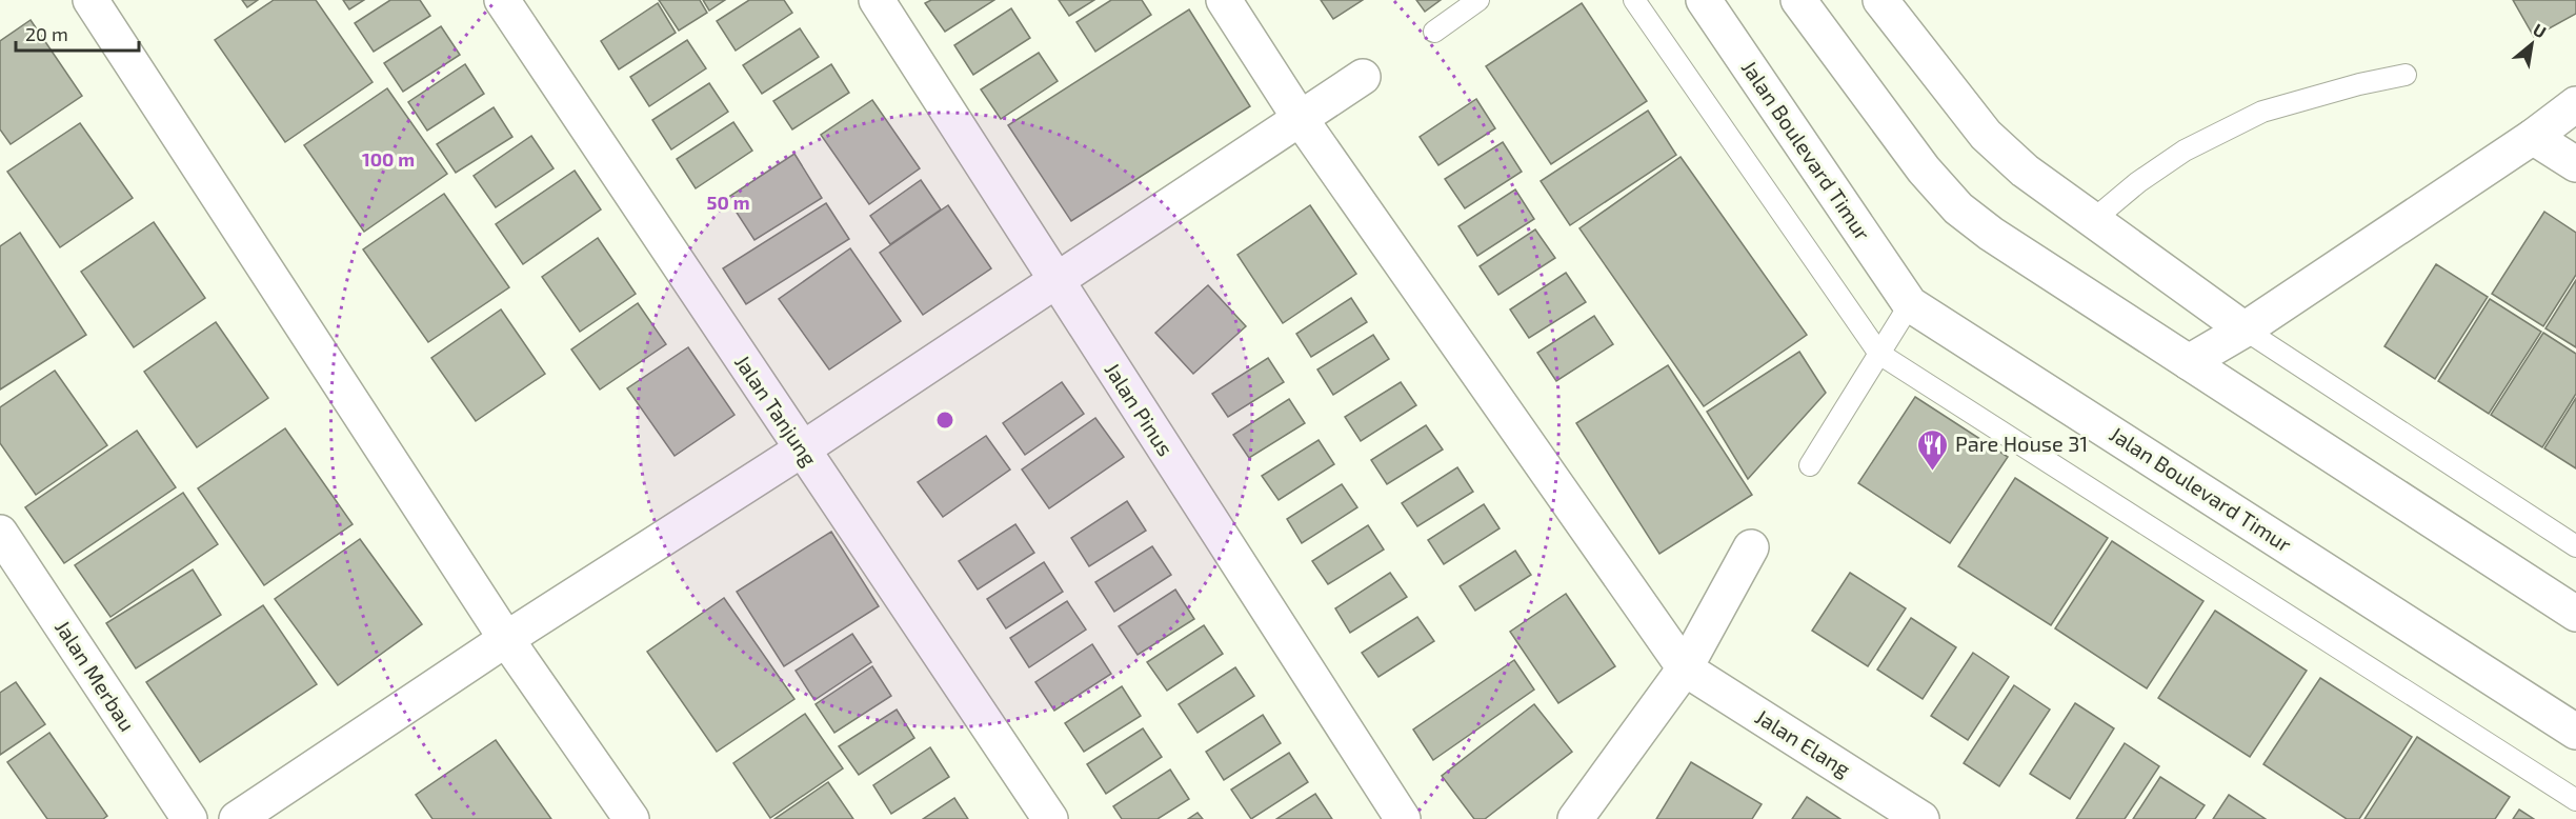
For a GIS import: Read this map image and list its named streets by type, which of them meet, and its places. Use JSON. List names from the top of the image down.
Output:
{
  "streets": {
    "street": [
      "Jalan Boulevard Timur",
      "Jalan Pinus",
      "Jalan Tanjung",
      "Jalan Merbau",
      "Jalan Elang"
    ]
  },
  "places": {
    "restaurant": ["Pare House 31"]
  },
  "scale_bar": "20 m",
  "north": "top right",
  "rings": ["100 m", "50 m"]
}
